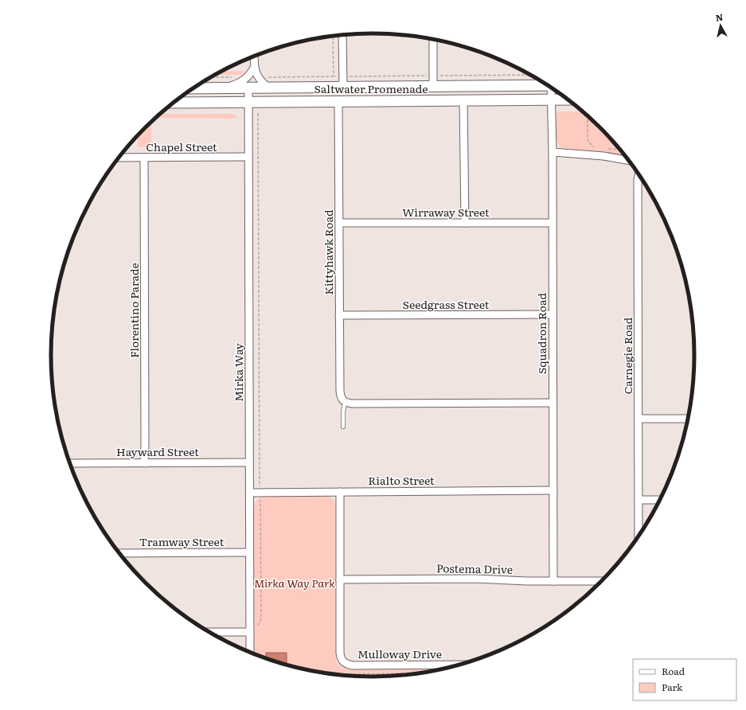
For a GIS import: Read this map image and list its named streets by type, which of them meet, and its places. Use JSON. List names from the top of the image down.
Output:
{
  "streets": {
    "street": [
      "Saltwater Promenade",
      "Chapel Street",
      "Wirraway Street",
      "Kittyhawk Road",
      "Seedgrass Street",
      "Florentino Parade",
      "Squadron Road",
      "Carnegie Road",
      "Mirka Way",
      "Hayward Street",
      "Rialto Street",
      "Tramway Street",
      "Postema Drive",
      "Mulloway Drive"
    ]
  },
  "crossings": [
    ["Saltwater Promenade", "Kittyhawk Road"],
    ["Saltwater Promenade", "Squadron Road"],
    ["Saltwater Promenade", "Mirka Way"],
    ["Chapel Street", "Florentino Parade"],
    ["Chapel Street", "Mirka Way"],
    ["Wirraway Street", "Kittyhawk Road"],
    ["Wirraway Street", "Squadron Road"],
    ["Kittyhawk Road", "Seedgrass Street"],
    ["Seedgrass Street", "Squadron Road"],
    ["Florentino Parade", "Hayward Street"],
    ["Squadron Road", "Rialto Street"],
    ["Squadron Road", "Postema Drive"],
    ["Mirka Way", "Hayward Street"],
    ["Mirka Way", "Rialto Street"],
    ["Mirka Way", "Tramway Street"],
    ["Rialto Street", "Mulloway Drive"],
    ["Postema Drive", "Mulloway Drive"]
  ],
  "parks": ["Mirka Way Park"],
  "legend": ["Road", "Park"],
  "north": "top"
}
